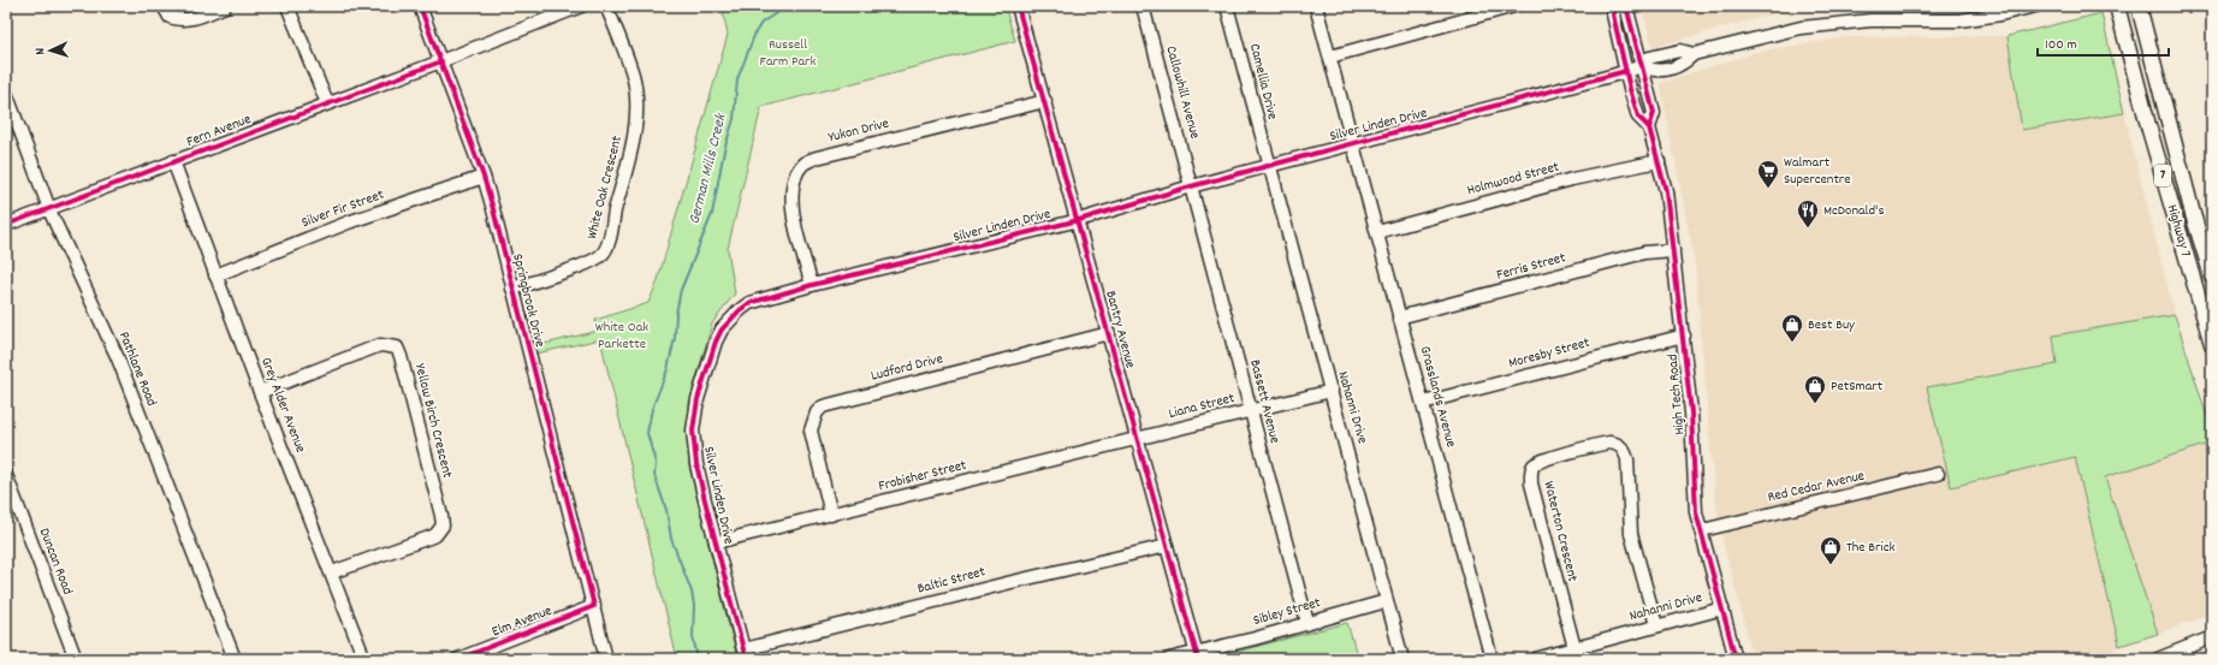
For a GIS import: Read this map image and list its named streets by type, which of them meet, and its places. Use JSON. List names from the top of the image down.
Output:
{
  "streets": {
    "main road": ["7", "Highway 7"],
    "street": [
      "Camellia Drive",
      "Callowhill Avenue",
      "Silver Linden Drive",
      "Fern Avenue",
      "Yukon Drive",
      "Holmwood Street",
      "White Oak Crescent",
      "Silver Fir Street",
      "Ferris Street",
      "Springbrook Drive",
      "Bantry Avenue",
      "Moresby Street",
      "Ludford Drive",
      "Pathlane Road",
      "High Tech Road",
      "Grasslands Avenue",
      "Bassett Avenue",
      "Grey Alder Avenue",
      "Liana Street",
      "Nahanni Drive",
      "Yellow Birch Crescent",
      "Frobisher Street",
      "Red Cedar Avenue",
      "Waterton Crescent",
      "Duncan Road",
      "Baltic Street",
      "Sibley Street",
      "Elm Avenue"
    ]
  },
  "crossings": [
    ["Camellia Drive", "Silver Linden Drive"],
    ["Camellia Drive", "Nahanni Drive"],
    ["Callowhill Avenue", "Silver Linden Drive"],
    ["Callowhill Avenue", "Bassett Avenue"],
    ["Silver Linden Drive", "Yukon Drive"],
    ["Silver Linden Drive", "Bantry Avenue"],
    ["Silver Linden Drive", "High Tech Road"],
    ["Silver Linden Drive", "Grasslands Avenue"],
    ["Silver Linden Drive", "Bassett Avenue"],
    ["Silver Linden Drive", "Nahanni Drive"],
    ["Silver Linden Drive", "Frobisher Street"],
    ["Silver Linden Drive", "Baltic Street"],
    ["Fern Avenue", "Springbrook Drive"],
    ["Fern Avenue", "Pathlane Road"],
    ["Fern Avenue", "Grey Alder Avenue"],
    ["Yukon Drive", "Bantry Avenue"],
    ["Holmwood Street", "High Tech Road"],
    ["Holmwood Street", "Grasslands Avenue"],
    ["White Oak Crescent", "Springbrook Drive"],
    ["Silver Fir Street", "Springbrook Drive"],
    ["Silver Fir Street", "Grey Alder Avenue"],
    ["Ferris Street", "High Tech Road"],
    ["Ferris Street", "Grasslands Avenue"],
    ["Springbrook Drive", "Elm Avenue"],
    ["Bantry Avenue", "Ludford Drive"],
    ["Bantry Avenue", "Liana Street"],
    ["Bantry Avenue", "Frobisher Street"],
    ["Bantry Avenue", "Baltic Street"],
    ["Bantry Avenue", "Sibley Street"],
    ["Moresby Street", "High Tech Road"],
    ["Moresby Street", "Grasslands Avenue"],
    ["Ludford Drive", "Frobisher Street"],
    ["High Tech Road", "Nahanni Drive"],
    ["High Tech Road", "Red Cedar Avenue"],
    ["Bassett Avenue", "Liana Street"],
    ["Bassett Avenue", "Sibley Street"],
    ["Grey Alder Avenue", "Yellow Birch Crescent"],
    ["Liana Street", "Nahanni Drive"],
    ["Liana Street", "Frobisher Street"],
    ["Nahanni Drive", "Waterton Crescent"],
    ["Nahanni Drive", "Sibley Street"]
  ],
  "water": ["German Mills Creek"],
  "parks": ["Russell Farm Park", "White Oak Parkette"],
  "places": {
    "supermarket": ["Walmart Supercentre"],
    "restaurant": ["McDonald's"],
    "shop": ["Best Buy", "PetSmart", "The Brick"]
  },
  "scale_bar": "100 m",
  "north": "left"
}
